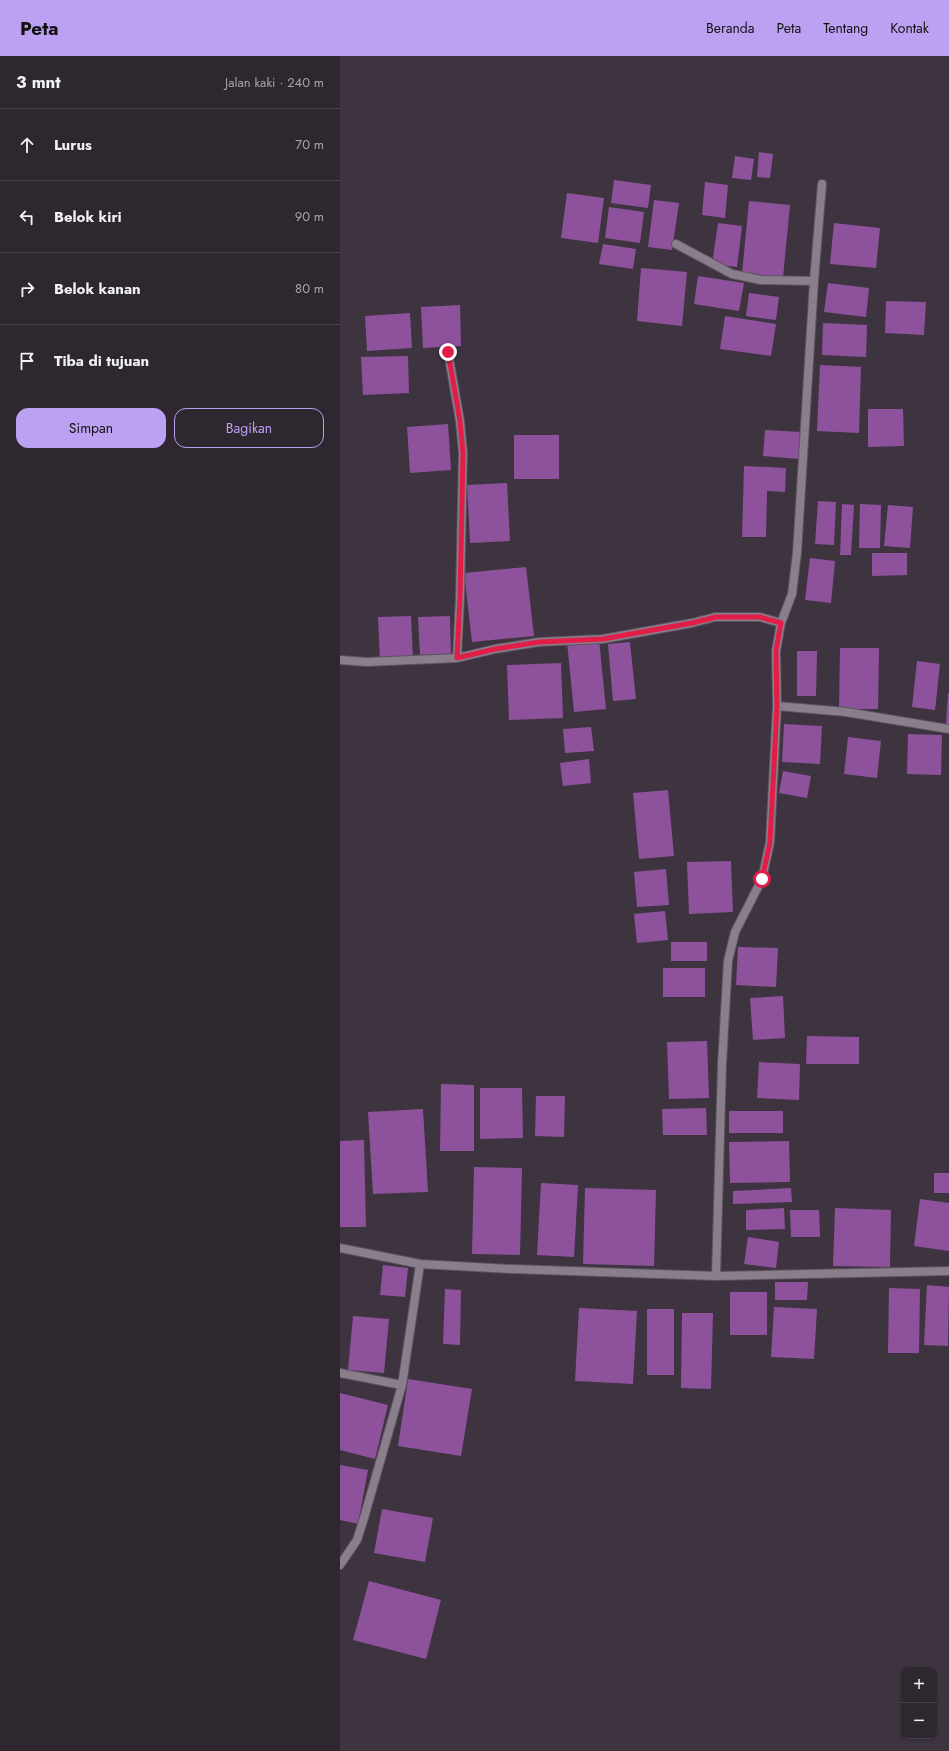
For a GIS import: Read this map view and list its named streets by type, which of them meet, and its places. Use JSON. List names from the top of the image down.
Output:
{
  "page": {
    "header": "Peta",
    "nav": [
      "Beranda",
      "Peta",
      "Tentang",
      "Kontak"
    ],
    "heading": ["3 mnt", "Jalan kaki · 240 m"],
    "list": [
      ["Lurus", "70 m"],
      ["Belok kiri", "90 m"],
      ["Belok kanan", "80 m"],
      "Tiba di tujuan"
    ],
    "buttons": ["Simpan", "Bagikan"],
    "map_buttons": ["+", "−"]
  }
}
